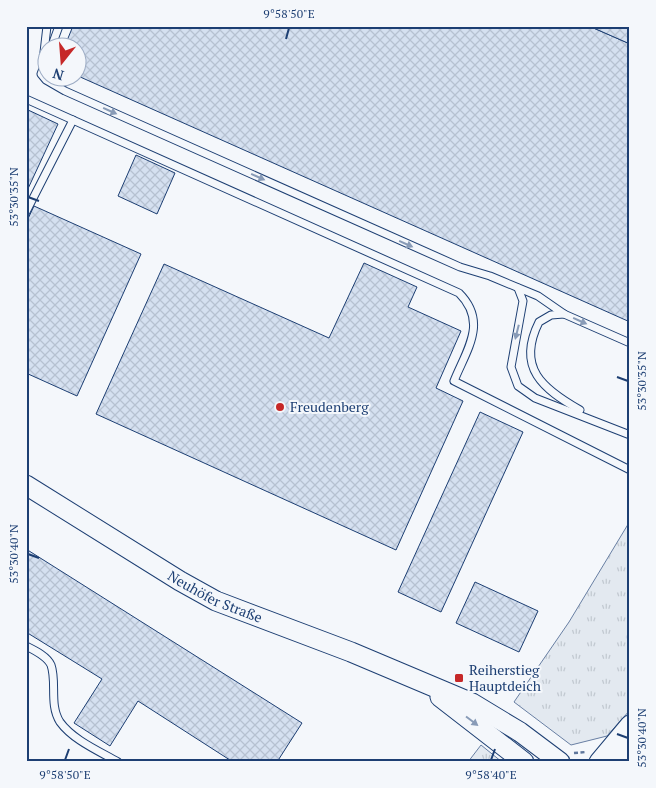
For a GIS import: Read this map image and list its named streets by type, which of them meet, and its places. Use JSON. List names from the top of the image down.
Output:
{
  "streets": {
    "street": ["Neuhöfer Straße"]
  },
  "places": {
    "other": ["Freudenberg"],
    "transit": ["Reiherstieg Hauptdeich"]
  },
  "north": "bottom",
  "coordinates": [
    "9°58'50\"E",
    "53°30'35\"N",
    "53°30'40\"N",
    "9°58'40\"E"
  ]
}
